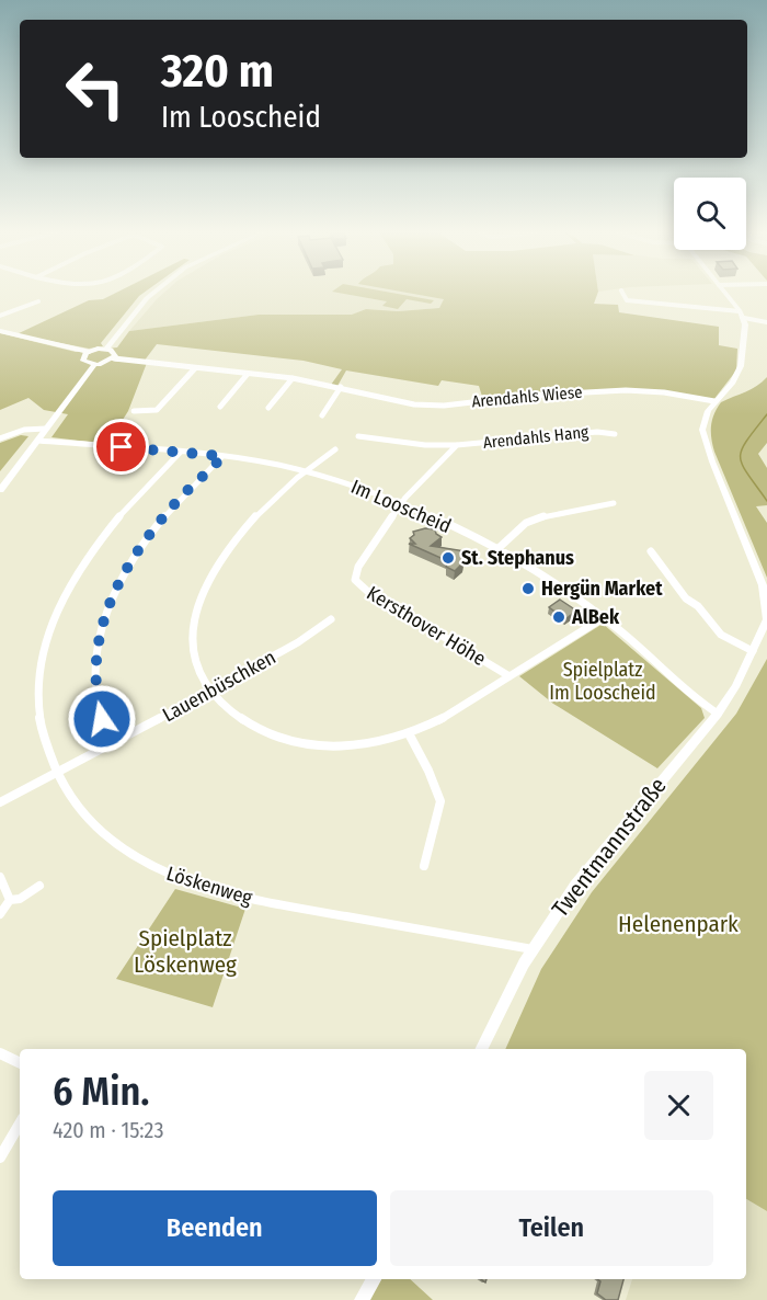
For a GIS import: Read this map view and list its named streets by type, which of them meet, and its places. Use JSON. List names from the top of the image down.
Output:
{
  "streets": {
    "street": [
      "Arendahls Wiese",
      "Arendahls Hang",
      "Im Looscheid",
      "Kersthover Höhe",
      "Lauenbüschken",
      "Twentmannstraße",
      "Löskenweg"
    ]
  },
  "crossings": [
    ["Arendahls Wiese", "Twentmannstraße"],
    ["Arendahls Hang", "Im Looscheid"],
    ["Arendahls Hang", "Kersthover Höhe"],
    ["Im Looscheid", "Kersthover Höhe"],
    ["Im Looscheid", "Twentmannstraße"],
    ["Im Looscheid", "Löskenweg"],
    ["Lauenbüschken", "Löskenweg"],
    ["Twentmannstraße", "Löskenweg"]
  ],
  "parks": ["Spielplatz Im Looscheid", "Helenenpark", "Spielplatz Löskenweg"],
  "places": ["St. Stephanus", "Hergün Market", "AlBek"],
  "page": {
    "turn": ["320 m", "Im Looscheid"],
    "heading": ["6 Min.", "420 m · 15:23"],
    "buttons": ["Beenden", "Teilen"]
  }
}
